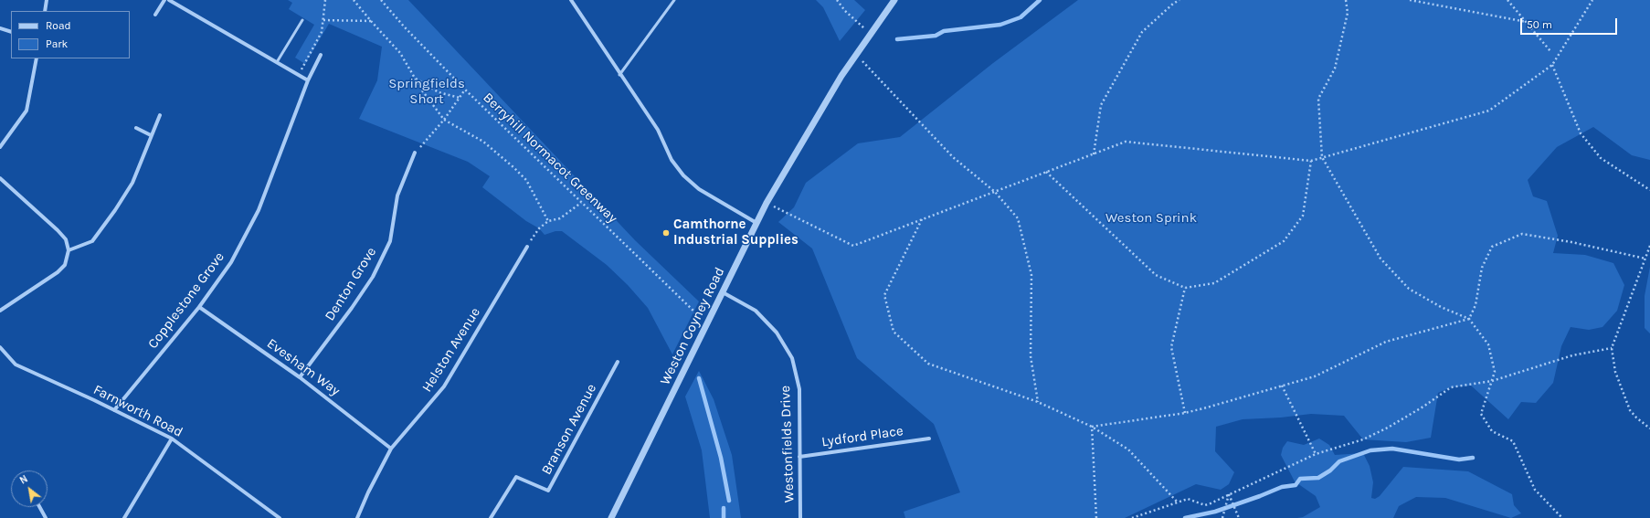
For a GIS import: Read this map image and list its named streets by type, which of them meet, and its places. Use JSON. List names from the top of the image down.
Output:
{
  "streets": {
    "street": [
      "Denton Grove",
      "Copplestone Grove",
      "Weston Coyney Road",
      "Helston Avenue",
      "Evesham Way",
      "Farnworth Road",
      "Branson Avenue",
      "Lydford Place",
      "Westonfields Drive"
    ],
    "path": ["Berryhill Normacot Greenway"]
  },
  "crossings": [
    ["Berryhill Normacot Greenway", "Weston Coyney Road"],
    ["Denton Grove", "Evesham Way"],
    ["Copplestone Grove", "Evesham Way"],
    ["Copplestone Grove", "Farnworth Road"],
    ["Weston Coyney Road", "Westonfields Drive"],
    ["Helston Avenue", "Evesham Way"],
    ["Lydford Place", "Westonfields Drive"]
  ],
  "parks": ["Springfields Short", "Weston Sprink"],
  "places": ["Camthorne Industrial Supplies"],
  "legend": ["Road", "Park"],
  "scale_bar": "50 m",
  "north": "top left"
}
